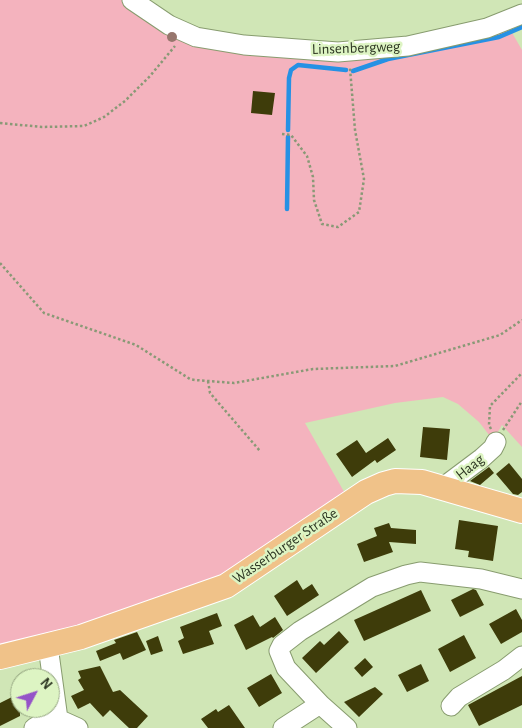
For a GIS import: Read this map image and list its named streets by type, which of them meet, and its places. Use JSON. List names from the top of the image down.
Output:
{
  "streets": {
    "main road": ["Wasserburger Straße"],
    "street": ["Linsenbergweg", "Haag"]
  },
  "crossings": [
    ["Haag", "Wasserburger Straße"]
  ],
  "north": "top right"
}
